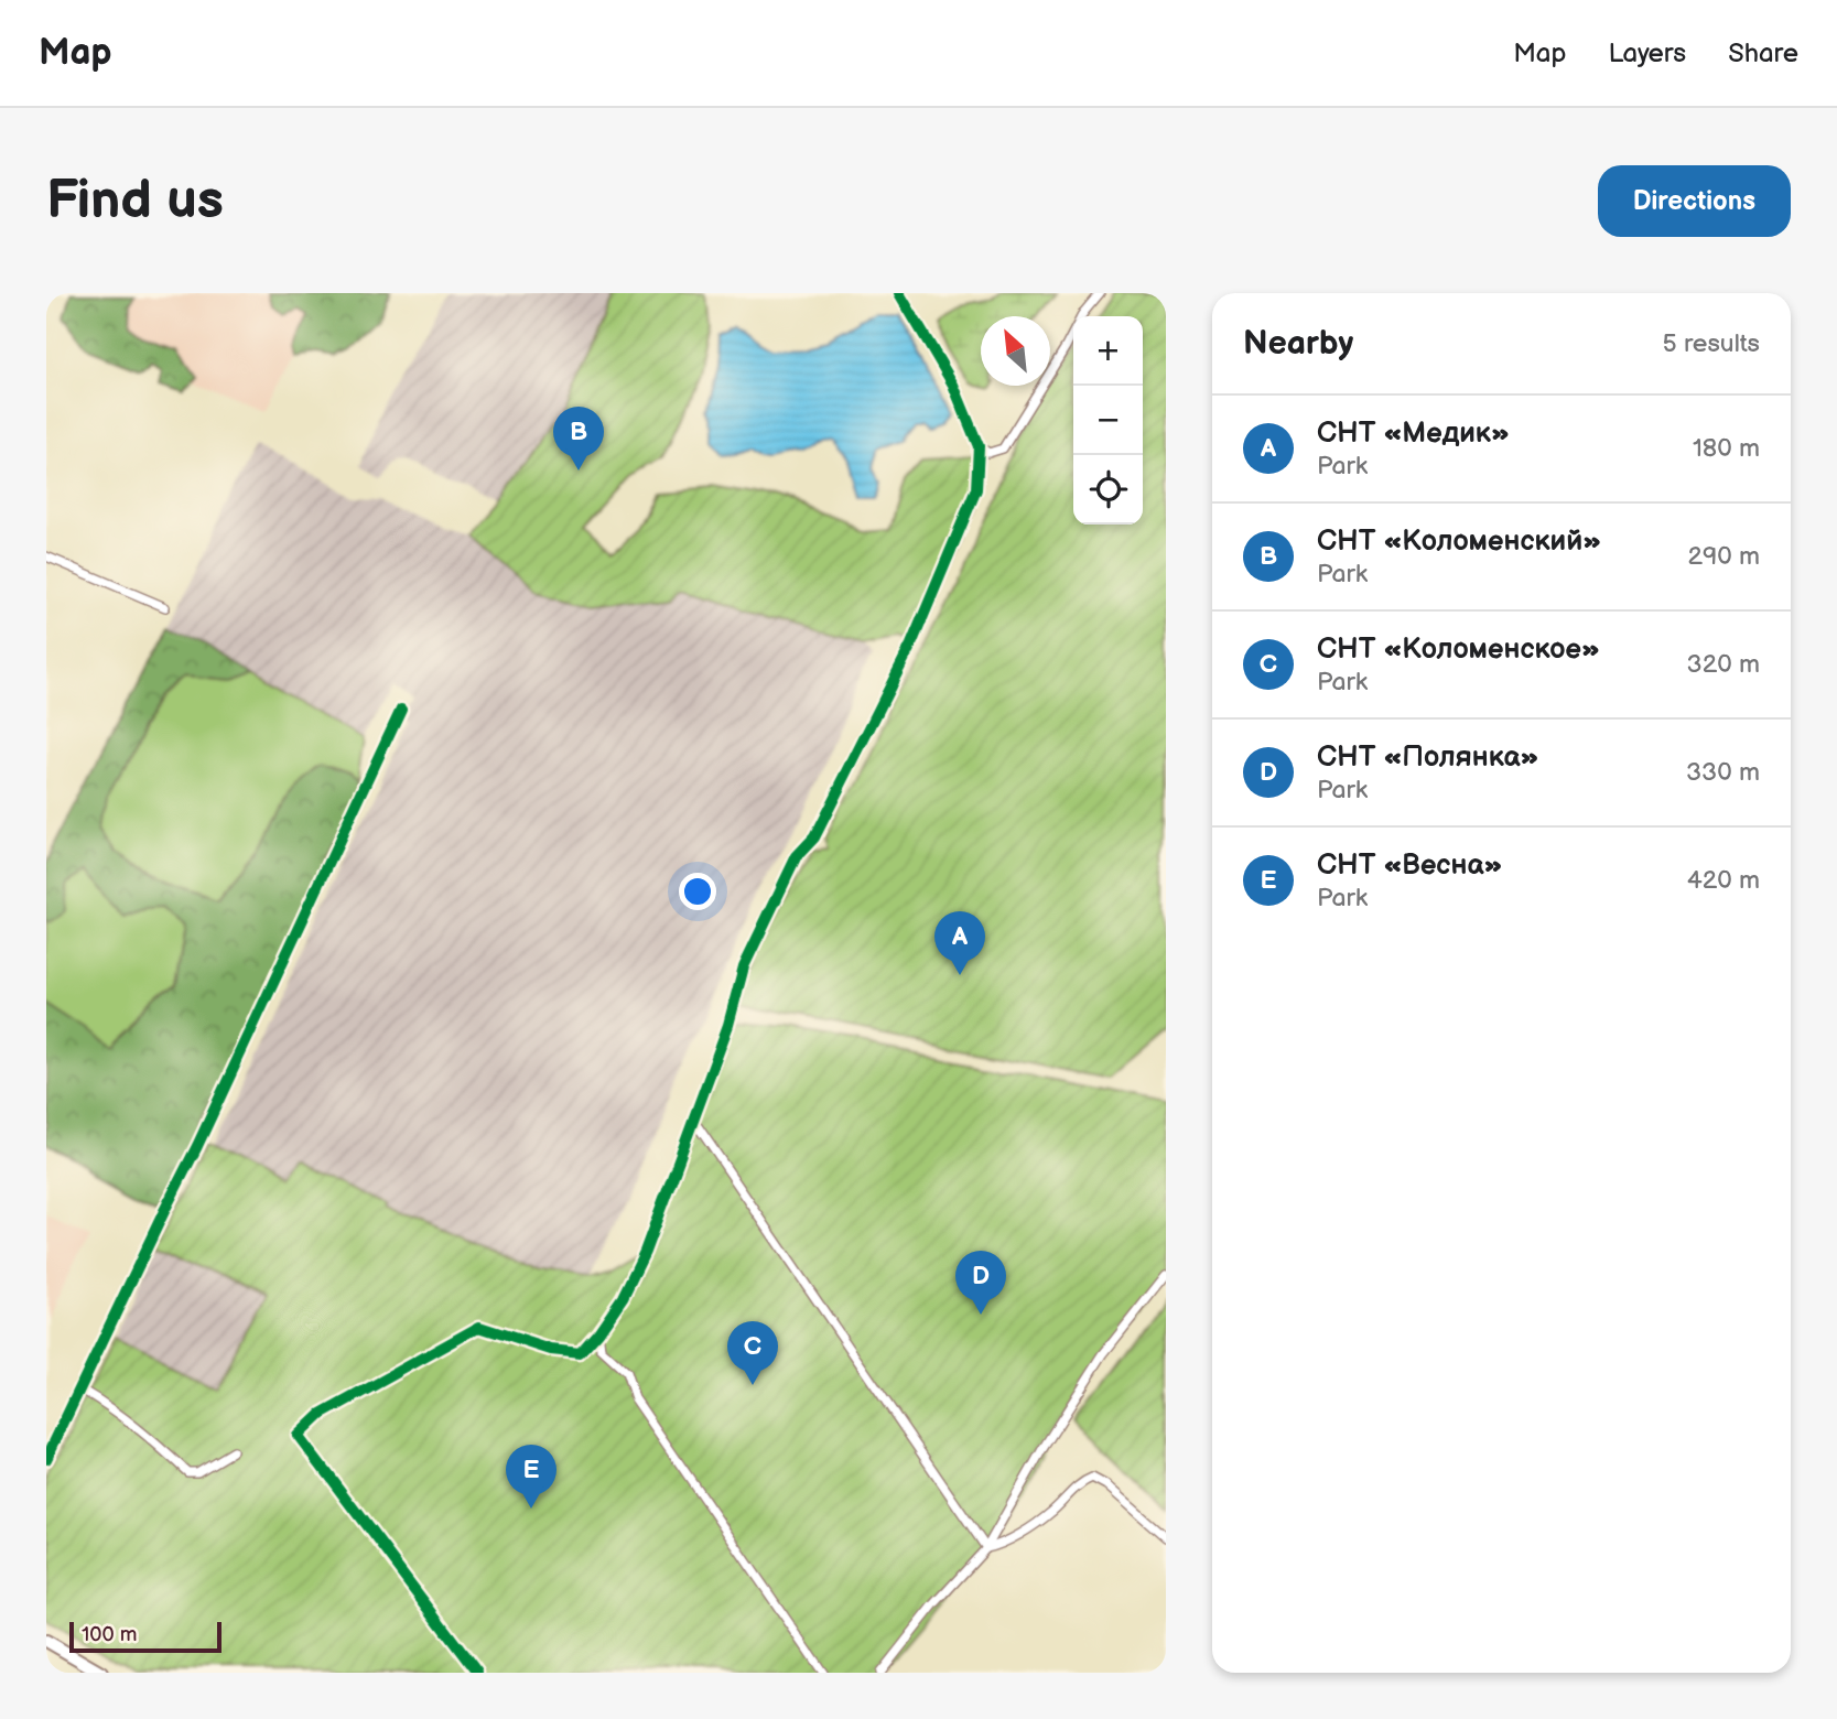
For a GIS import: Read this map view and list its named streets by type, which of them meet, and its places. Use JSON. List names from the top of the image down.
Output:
{
  "scale_bar": "100 m",
  "north": "top left",
  "page": {
    "header": "Map",
    "nav": ["Map", "Layers", "Share"],
    "buttons": "Directions",
    "title": "Find us",
    "heading": ["Nearby", "5 results"],
    "map_buttons": ["+", "−"],
    "list": [
      {
        "mark": "A",
        "name": "СНТ «Медик»",
        "note": "Park",
        "value": "180 m"
      },
      {
        "mark": "B",
        "name": "СНТ «Коломенский»",
        "note": "Park",
        "value": "290 m"
      },
      {
        "mark": "C",
        "name": "СНТ «Коломенское»",
        "note": "Park",
        "value": "320 m"
      },
      {
        "mark": "D",
        "name": "СНТ «Полянка»",
        "note": "Park",
        "value": "330 m"
      },
      {
        "mark": "E",
        "name": "СНТ «Весна»",
        "note": "Park",
        "value": "420 m"
      }
    ],
    "pins": [
      "B",
      "A",
      "D",
      "C",
      "E"
    ],
    "scale": "100 m"
  }
}
